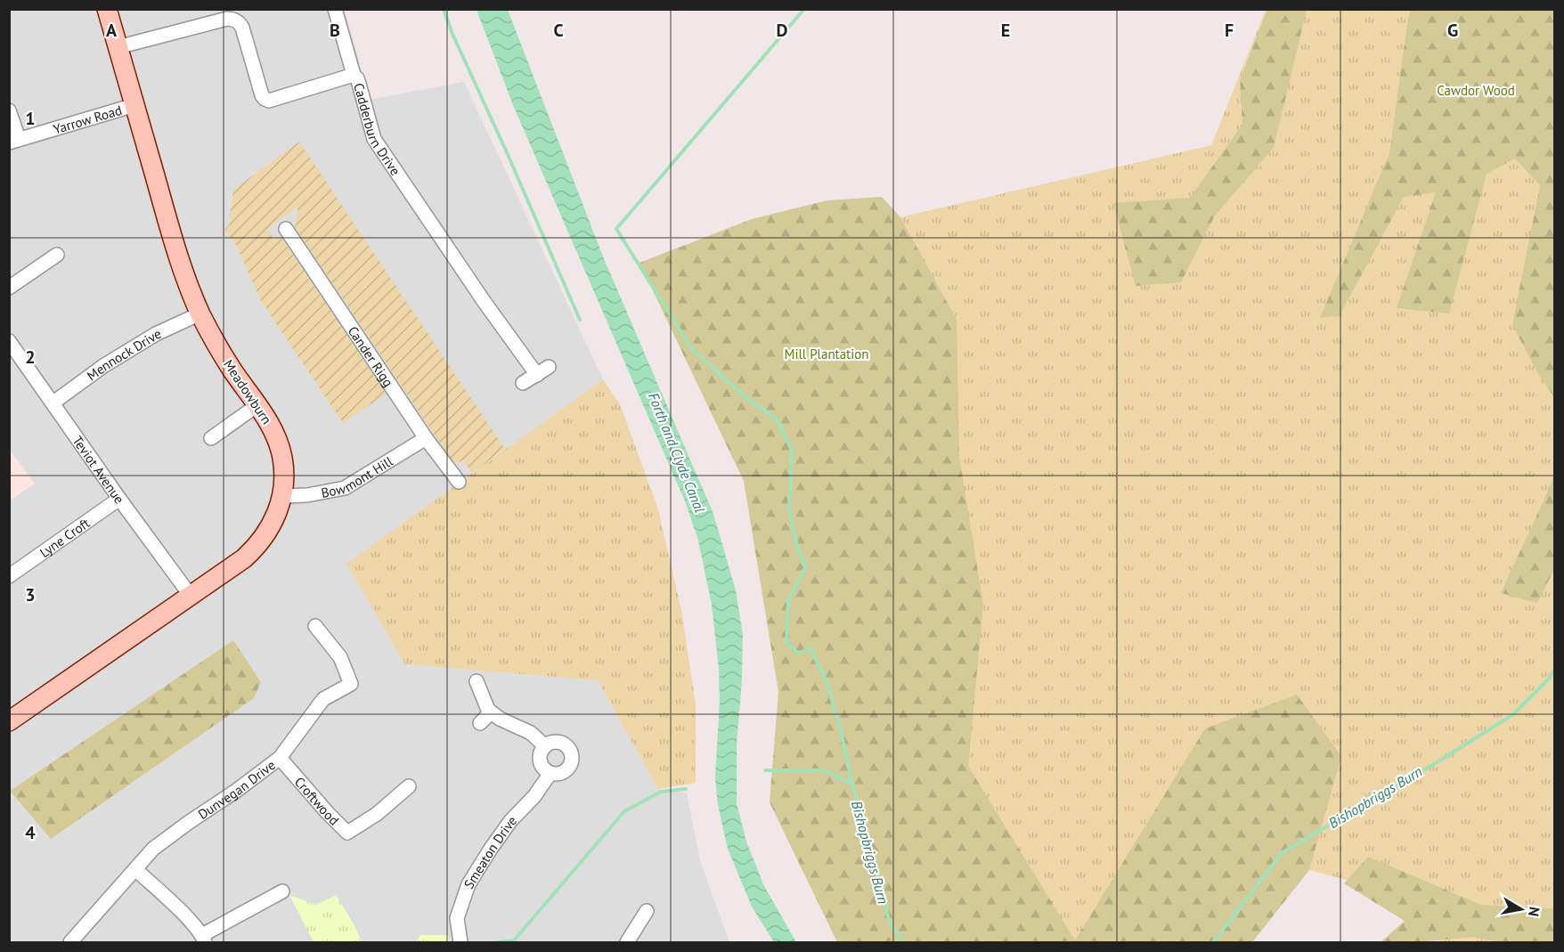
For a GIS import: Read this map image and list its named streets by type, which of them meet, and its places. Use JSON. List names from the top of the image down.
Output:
{
  "streets": {
    "street": [
      "Yarrow Road",
      "Cadderburn Drive",
      "Mennock Drive",
      "Cander Rigg",
      "Meadowburn",
      "Teviot Avenue",
      "Bowmont Hill",
      "Lyne Croft",
      "Dunvegan Drive",
      "Croftwood",
      "Smeaton Drive"
    ]
  },
  "crossings": [
    ["Yarrow Road", "Meadowburn"],
    ["Cadderburn Drive", "Meadowburn"],
    ["Mennock Drive", "Meadowburn"],
    ["Mennock Drive", "Teviot Avenue"],
    ["Cander Rigg", "Bowmont Hill"],
    ["Meadowburn", "Teviot Avenue"],
    ["Meadowburn", "Bowmont Hill"],
    ["Teviot Avenue", "Lyne Croft"],
    ["Dunvegan Drive", "Croftwood"]
  ],
  "water": ["Forth and Clyde Canal", "Bishopbriggs Burn"],
  "parks": ["Cawdor Wood", "Mill Plantation"],
  "north": "right",
  "grid": {
    "columns": [
      "A",
      "B",
      "C",
      "D",
      "E",
      "F",
      "G"
    ],
    "rows": [
      "1",
      "2",
      "3",
      "4"
    ]
  }
}
